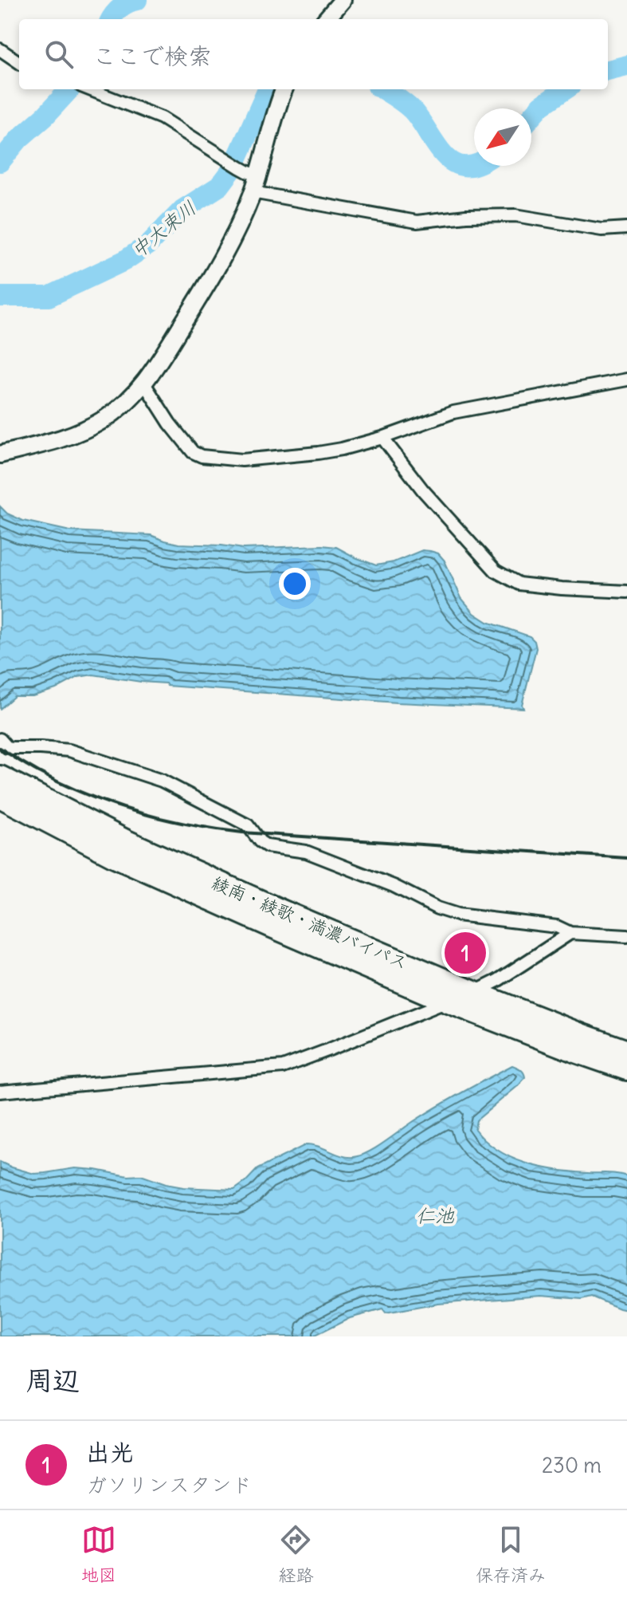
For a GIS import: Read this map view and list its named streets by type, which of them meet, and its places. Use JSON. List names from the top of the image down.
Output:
{
  "streets": {
    "highway": ["綾南・綾歌・満濃バイパス"]
  },
  "water": ["中大束川", "仁池"],
  "north": "bottom left",
  "page": {
    "search": "ここで検索",
    "pins": "1",
    "heading": "周辺",
    "list": [
      {
        "mark": "1",
        "name": "出光",
        "note": "ガソリンスタンド",
        "value": "230 m"
      }
    ],
    "nav": ["地図", "経路", "保存済み"]
  }
}
